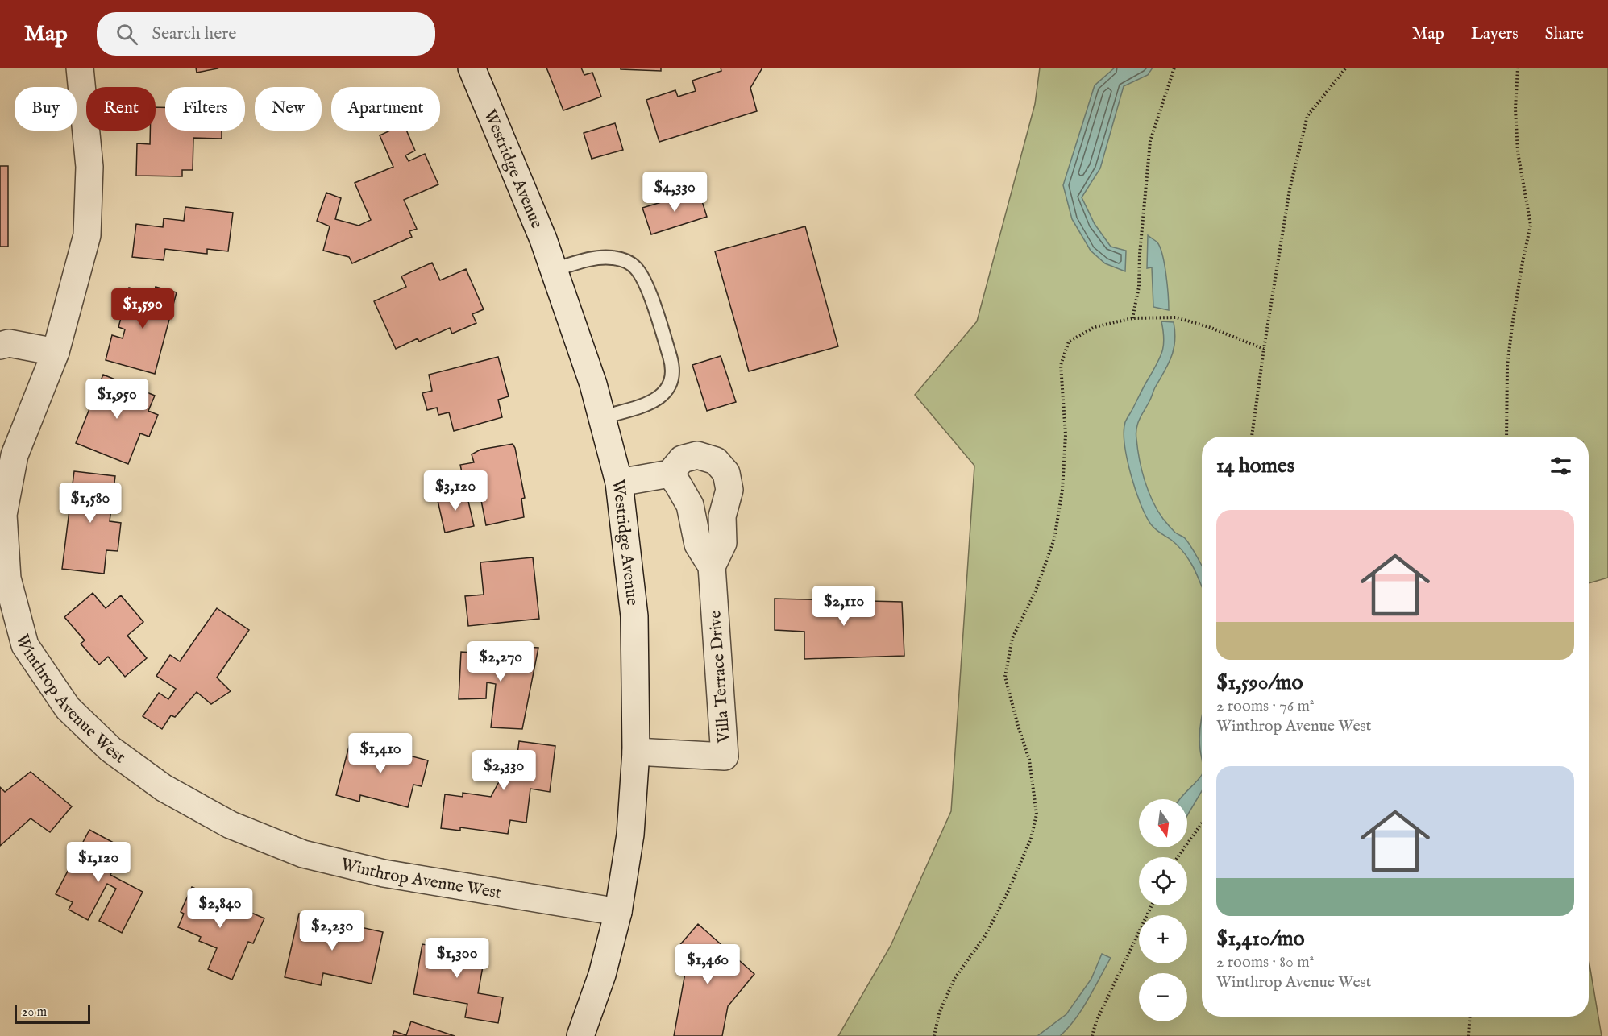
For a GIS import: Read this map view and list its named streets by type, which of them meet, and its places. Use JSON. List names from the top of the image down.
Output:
{
  "streets": {
    "street": ["Westridge Avenue", "Villa Terrace Drive", "Winthrop Avenue West"]
  },
  "crossings": [
    ["Westridge Avenue", "Villa Terrace Drive"],
    ["Westridge Avenue", "Winthrop Avenue West"]
  ],
  "scale_bar": "20 m",
  "north": "bottom",
  "page": {
    "header": "Map",
    "search": "Search here",
    "nav": ["Map", "Layers", "Share"],
    "chip": [
      "Buy",
      "Rent",
      "Filters",
      "New",
      "Apartment"
    ],
    "price": [
      "$4,330",
      "$1,590",
      "$1,950",
      "$3,120",
      "$1,580",
      "$2,110",
      "$2,270",
      "$1,410",
      "$2,330",
      "$1,120",
      "$2,840",
      "$2,230",
      "$1,300",
      "$1,460"
    ],
    "heading": "14 homes",
    "list": [
      {
        "name": "$1,590/mo",
        "note": "2 rooms · 76 m² · Winthrop Avenue West"
      },
      {
        "name": "$1,410/mo",
        "note": "2 rooms · 80 m² · Winthrop Avenue West"
      }
    ],
    "map_buttons": ["+", "−"],
    "scale": "20 m"
  }
}
